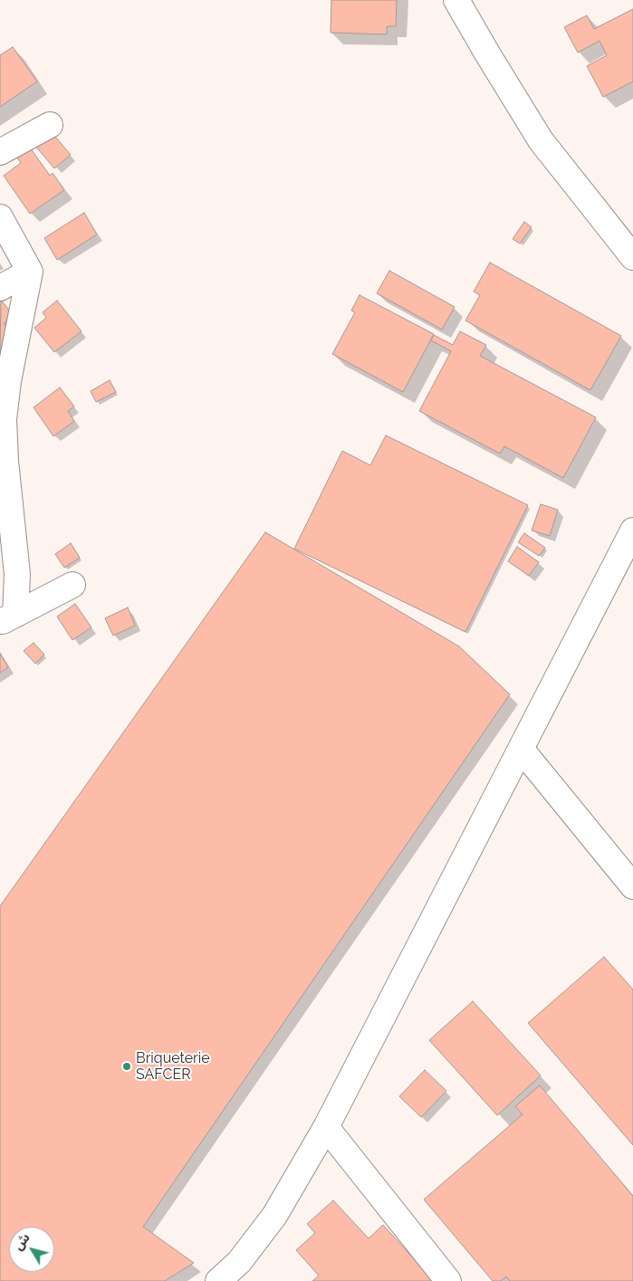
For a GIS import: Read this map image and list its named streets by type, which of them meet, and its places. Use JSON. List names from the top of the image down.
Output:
{
  "places": ["Briqueterie SAFCER"],
  "north": "top left"
}
